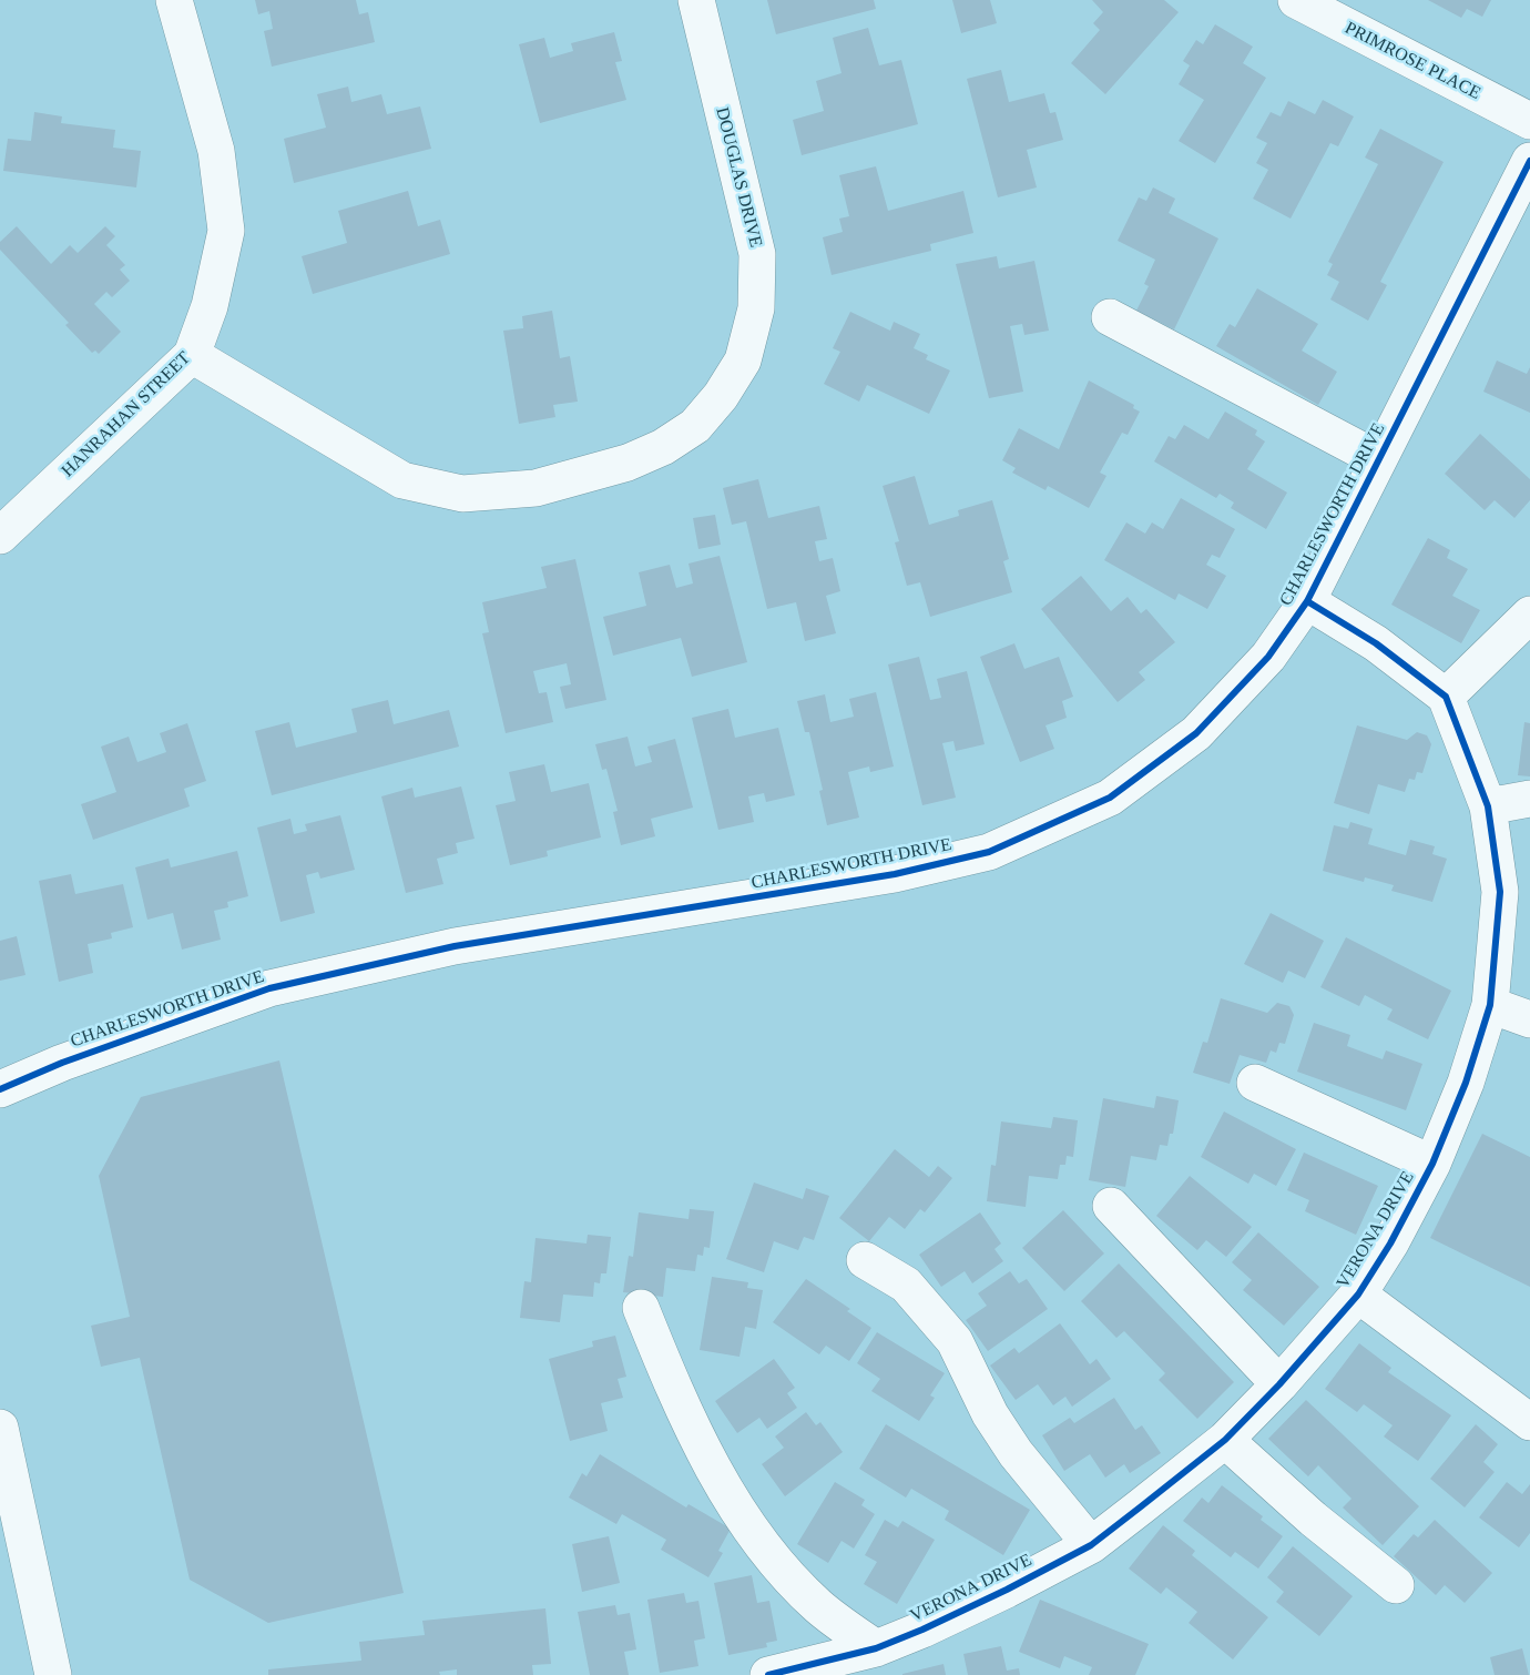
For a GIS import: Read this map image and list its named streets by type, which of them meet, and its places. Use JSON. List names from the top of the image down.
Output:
{
  "streets": {
    "street": [
      "PRIMROSE PLACE",
      "DOUGLAS DRIVE",
      "HANRAHAN STREET",
      "CHARLESWORTH DRIVE",
      "VERONA DRIVE"
    ]
  },
  "crossings": [
    ["DOUGLAS DRIVE", "HANRAHAN STREET"]
  ]
}
